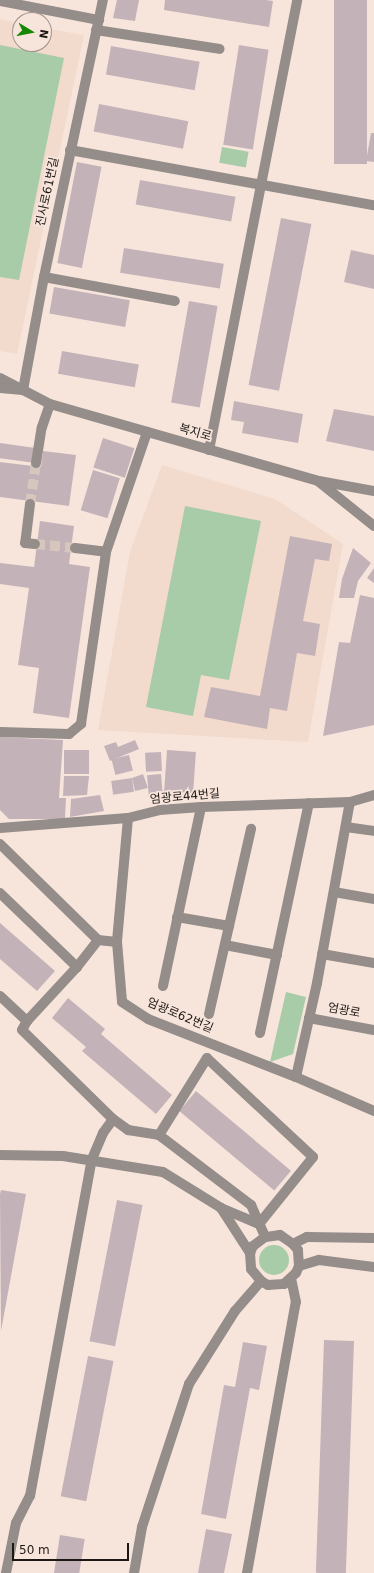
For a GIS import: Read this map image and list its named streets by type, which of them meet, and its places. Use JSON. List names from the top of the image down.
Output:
{
  "streets": {
    "street": [
      "진사로61번길",
      "복지로",
      "엄광로44번길",
      "엄광로",
      "엄광로62번길"
    ]
  },
  "crossings": [
    ["진사로61번길", "복지로"]
  ],
  "scale_bar": "50 m",
  "north": "right"
}
